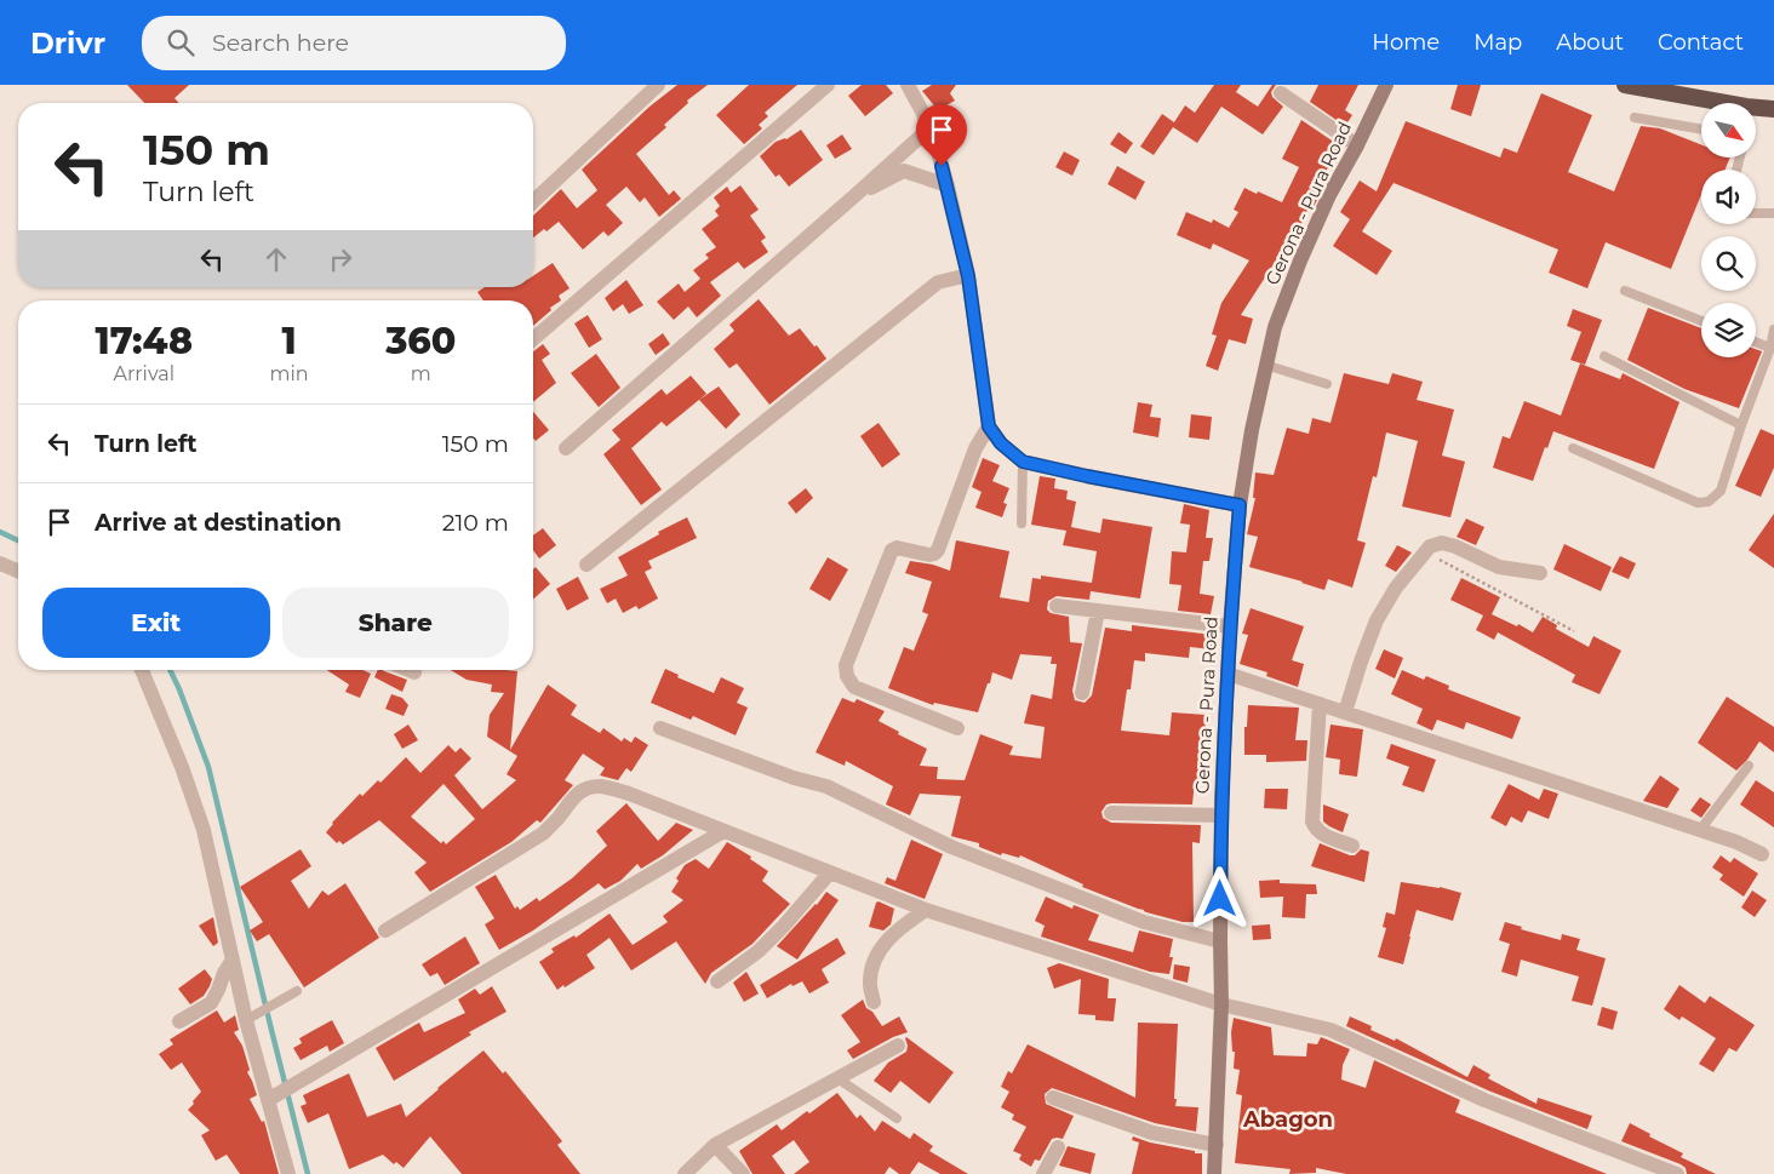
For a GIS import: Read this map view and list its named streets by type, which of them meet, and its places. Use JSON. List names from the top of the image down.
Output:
{
  "streets": {
    "main road": ["Gerona - Pura Road"]
  },
  "districts": ["Abagon"],
  "north": "bottom right",
  "page": {
    "header": "Drivr",
    "search": "Search here",
    "nav": [
      "Home",
      "Map",
      "About",
      "Contact"
    ],
    "turn": ["150 m", "Turn left"],
    "eta": [
      "17:48",
      "Arrival",
      "1",
      "min",
      "360",
      "m"
    ],
    "list": [
      {
        "name": "Turn left",
        "value": "150 m"
      },
      {
        "name": "Arrive at destination",
        "value": "210 m"
      }
    ],
    "buttons": ["Exit", "Share"]
  }
}
